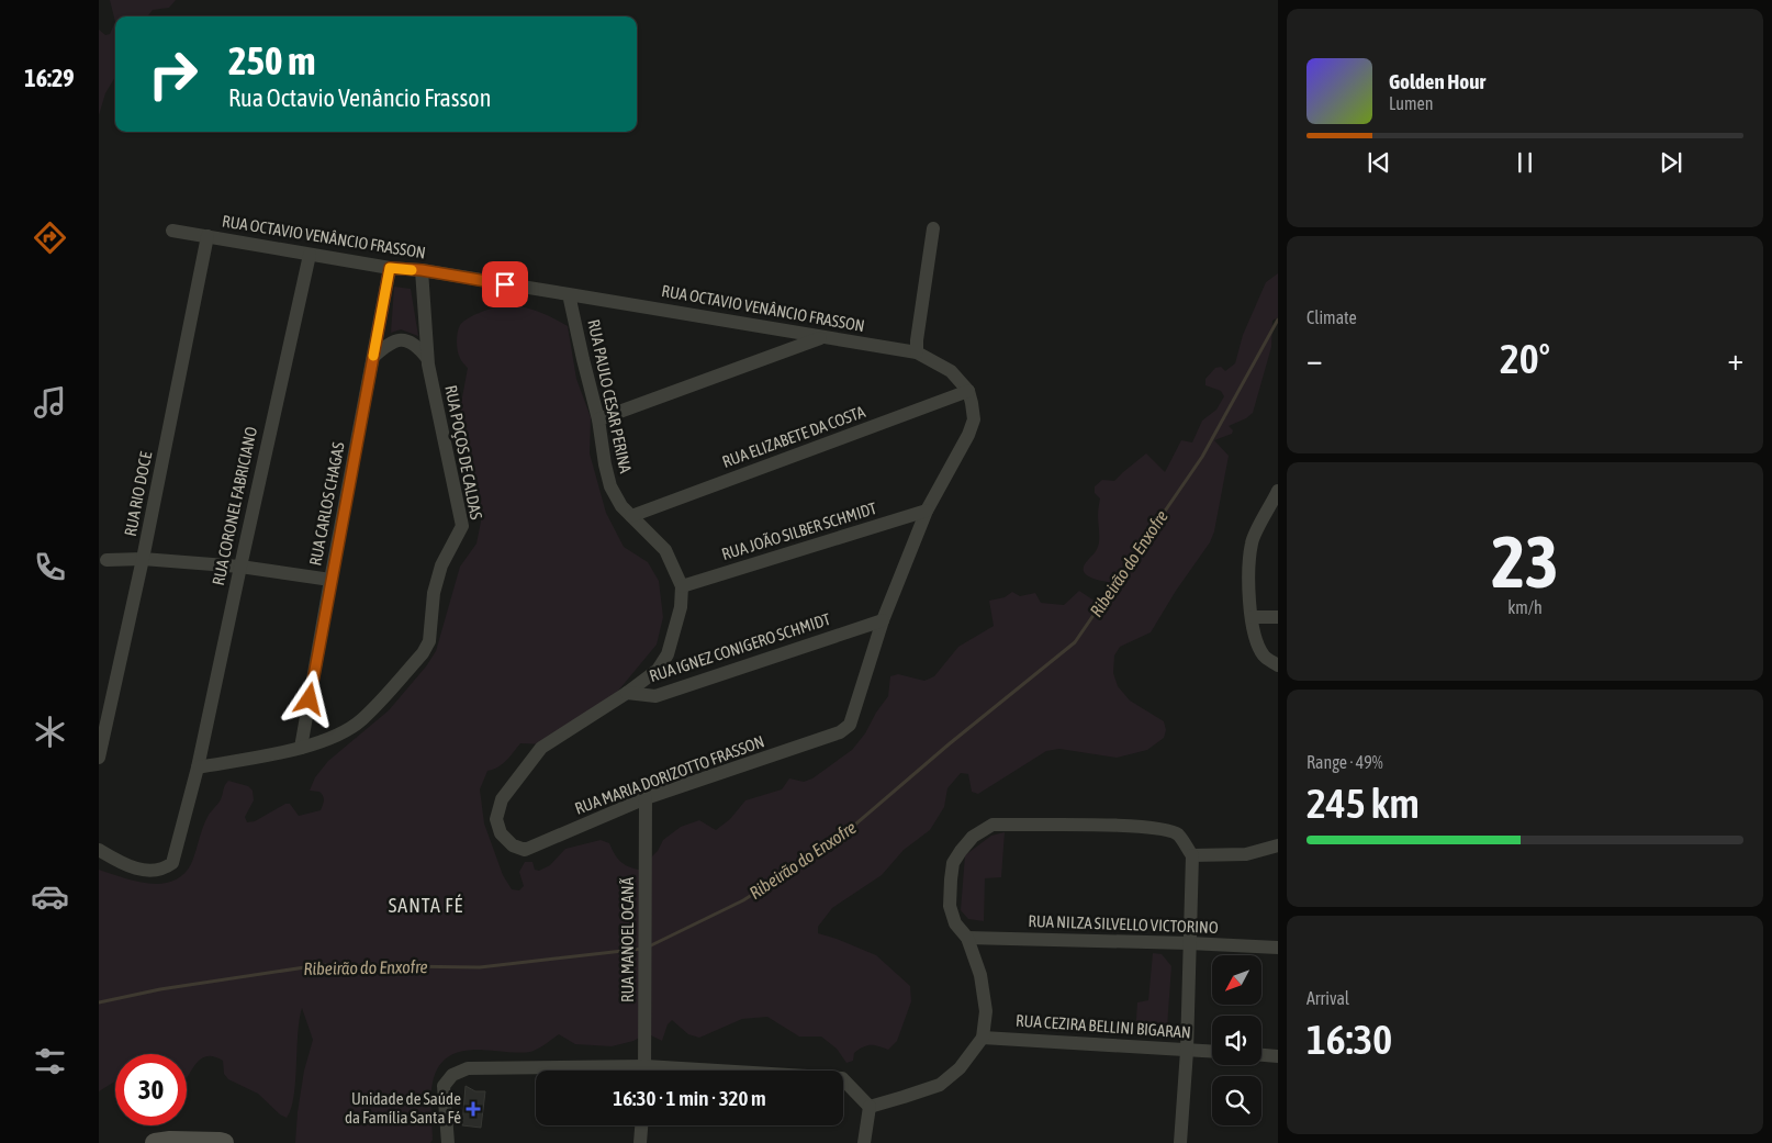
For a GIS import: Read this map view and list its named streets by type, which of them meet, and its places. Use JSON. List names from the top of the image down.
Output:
{
  "streets": {
    "street": [
      "RUA OCTAVIO VENÂNCIO FRASSON",
      "RUA PAULO CESAR PERINA",
      "RUA ELIZABETE DA COSTA",
      "RUA POÇOS DE CALDAS",
      "RUA RIO DOCE",
      "RUA CARLOS CHAGAS",
      "RUA CORONEL FABRICIANO",
      "RUA JOÃO SILBER SCHMIDT",
      "RUA IGNEZ CONIGERO SCHMIDT",
      "RUA MARIA DORIZOTTO FRASSON",
      "RUA NILZA SILVELLO VICTORINO",
      "RUA MANOEL OCANÃ",
      "RUA CEZIRA BELLINI BIGARAN"
    ]
  },
  "crossings": [
    ["RUA OCTAVIO VENÂNCIO FRASSON", "RUA PAULO CESAR PERINA"],
    ["RUA OCTAVIO VENÂNCIO FRASSON", "RUA ELIZABETE DA COSTA"],
    ["RUA OCTAVIO VENÂNCIO FRASSON", "RUA POÇOS DE CALDAS"],
    ["RUA OCTAVIO VENÂNCIO FRASSON", "RUA RIO DOCE"],
    ["RUA OCTAVIO VENÂNCIO FRASSON", "RUA CARLOS CHAGAS"],
    ["RUA OCTAVIO VENÂNCIO FRASSON", "RUA CORONEL FABRICIANO"],
    ["RUA PAULO CESAR PERINA", "RUA ELIZABETE DA COSTA"],
    ["RUA PAULO CESAR PERINA", "RUA JOÃO SILBER SCHMIDT"],
    ["RUA POÇOS DE CALDAS", "RUA CARLOS CHAGAS"],
    ["RUA POÇOS DE CALDAS", "RUA CORONEL FABRICIANO"],
    ["RUA IGNEZ CONIGERO SCHMIDT", "RUA MARIA DORIZOTTO FRASSON"],
    ["RUA MARIA DORIZOTTO FRASSON", "RUA MANOEL OCANÃ"]
  ],
  "districts": ["SANTA FÉ"],
  "water": ["Ribeirão do Enxofre"],
  "places": {
    "health": ["Unidade de Saúde da Família Santa Fé"]
  },
  "north": "bottom left",
  "page": {
    "tabs": "16:29",
    "turn": ["250 m", "Rua Octavio Venâncio Frasson"],
    "song": ["Golden Hour", "Lumen"],
    "tile": [
      "Climate",
      ["23", "km/h"],
      ["Range · 49%", "245 km"],
      ["Arrival", "16:30"]
    ],
    "heat": ["−", "20°", "+"],
    "limit": "30",
    "trip": "16:30 · 1 min · 320 m"
  }
}
